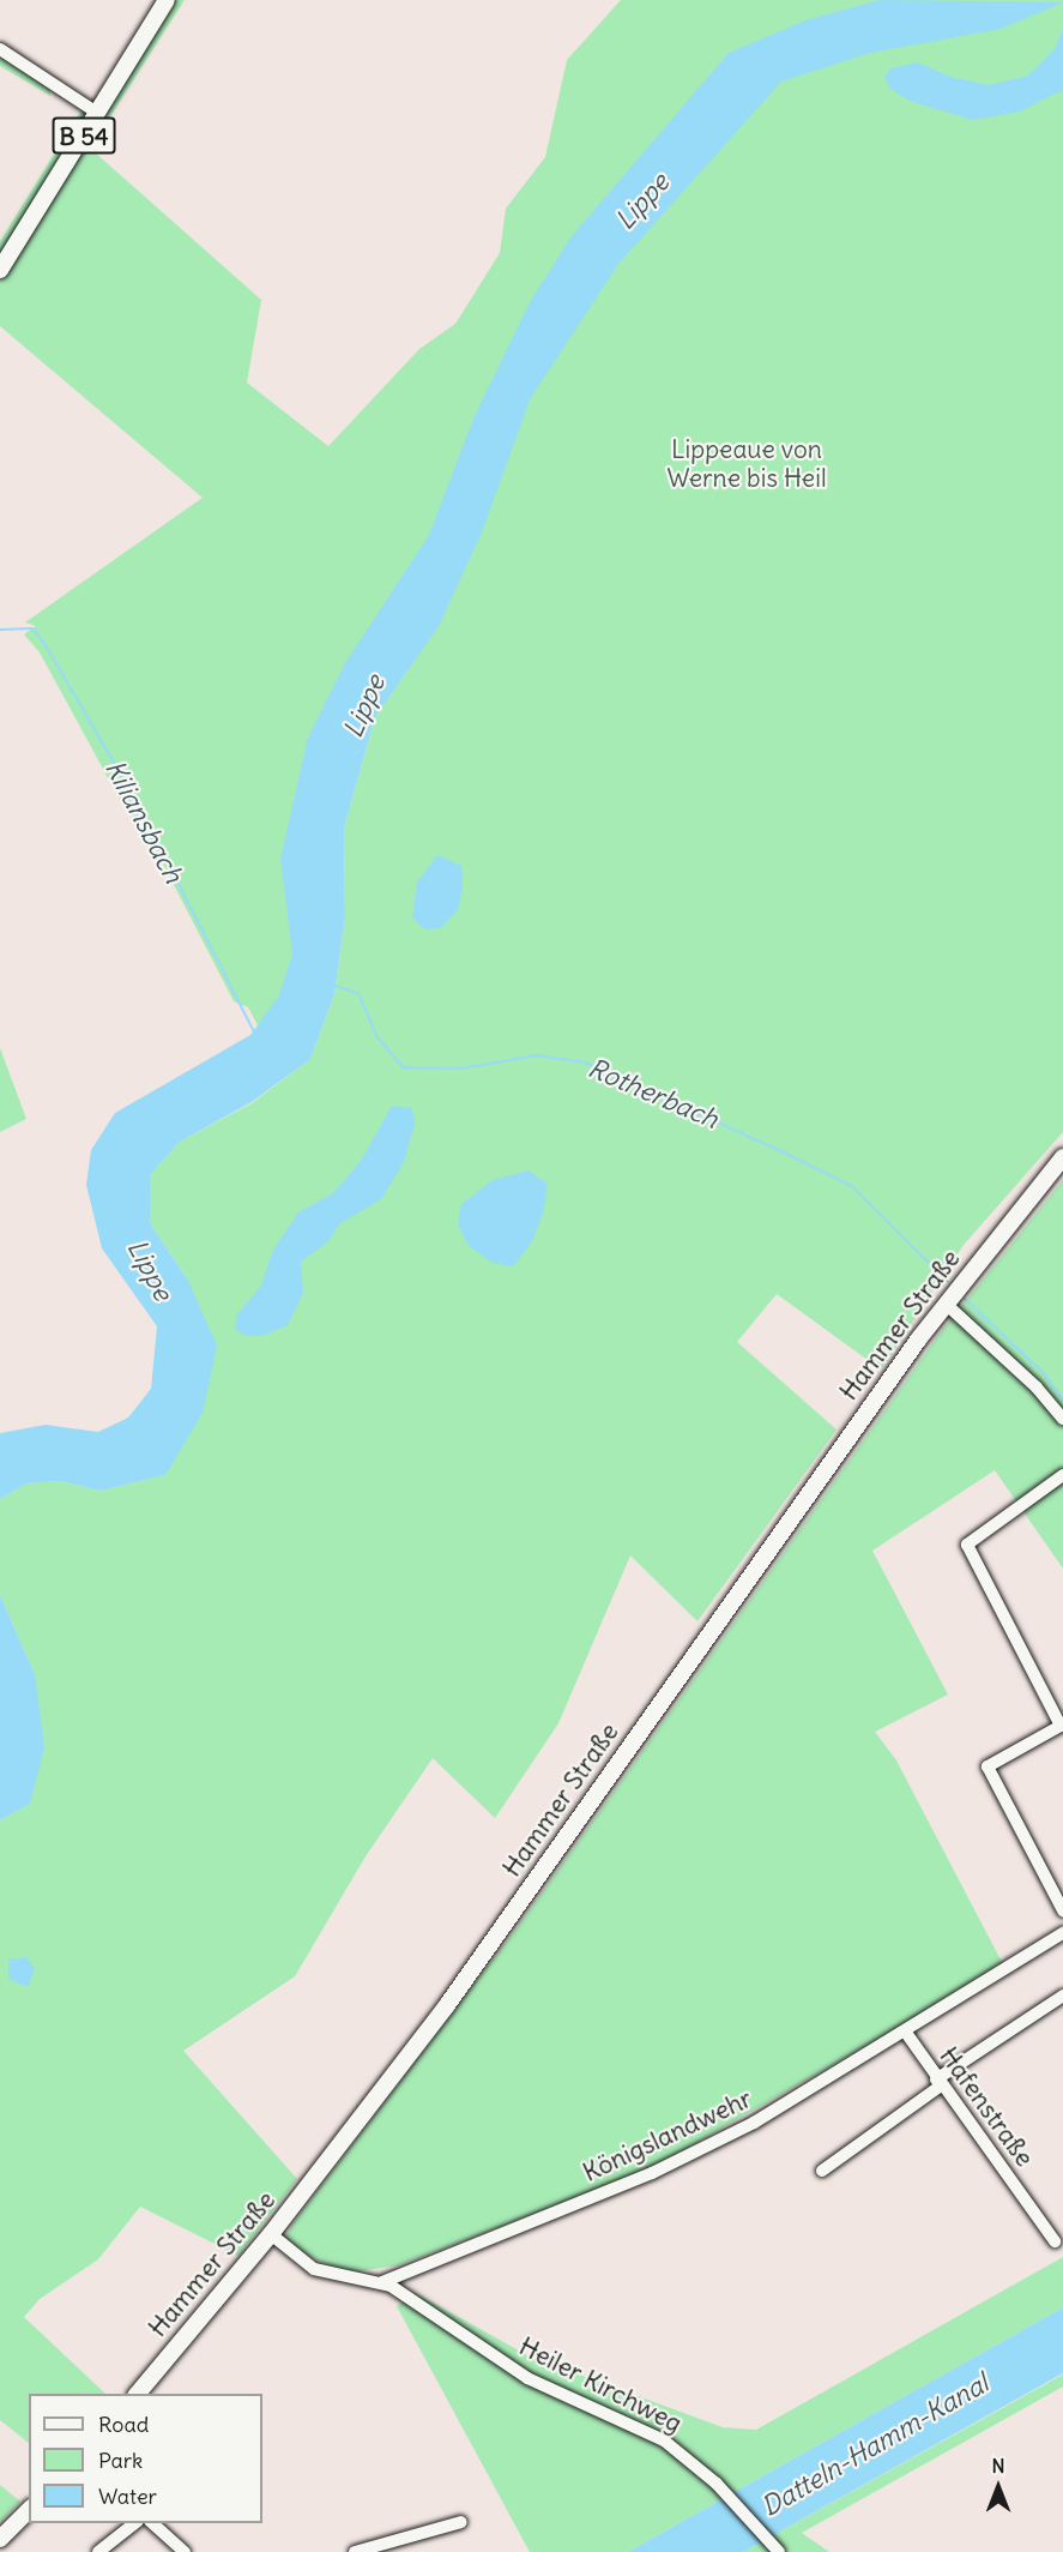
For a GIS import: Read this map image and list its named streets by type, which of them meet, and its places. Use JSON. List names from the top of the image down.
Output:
{
  "streets": {
    "main road": ["B 54", "Hammer Straße"],
    "street": ["Hafenstraße", "Königslandwehr", "Heiler Kirchweg"]
  },
  "crossings": [
    ["Hafenstraße", "Königslandwehr"],
    ["Königslandwehr", "Heiler Kirchweg"]
  ],
  "water": [
    "Lippe",
    "Kiliansbach",
    "Rotherbach",
    "Datteln-Hamm-Kanal"
  ],
  "parks": ["Lippeaue von Werne bis Heil"],
  "legend": ["Road", "Park", "Water"],
  "north": "top"
}
